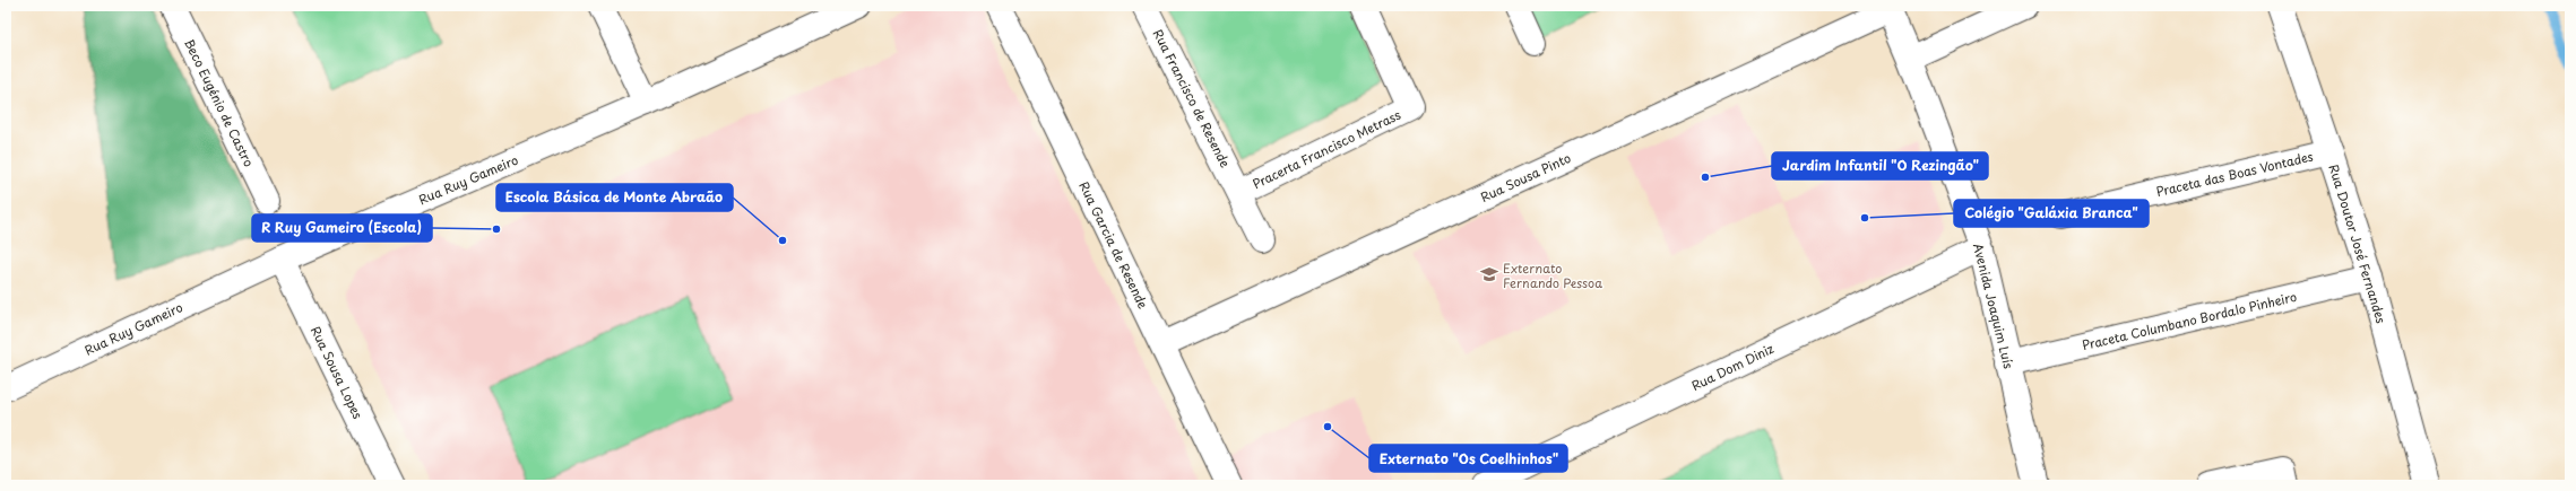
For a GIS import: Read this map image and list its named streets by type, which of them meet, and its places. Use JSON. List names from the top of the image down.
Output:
{
  "streets": {
    "street": [
      "Rua Francisco de Resende",
      "Beco Eugénio de Castro",
      "Pracerta Francisco Metrass",
      "Praceta das Boas Vontades",
      "Rua Sousa Pinto",
      "Rua Ruy Gameiro",
      "Rua Doutor José Fernandes",
      "Rua Garcia de Resende",
      "Avenida Joaquim Luís",
      "Praceta Columbano Bordalo Pinheiro",
      "Rua Dom Diniz",
      "Rua Sousa Lopes"
    ]
  },
  "crossings": [
    ["Rua Francisco de Resende", "Pracerta Francisco Metrass"],
    ["Praceta das Boas Vontades", "Rua Doutor José Fernandes"],
    ["Rua Sousa Pinto", "Rua Garcia de Resende"],
    ["Rua Sousa Pinto", "Avenida Joaquim Luís"],
    ["Rua Ruy Gameiro", "Rua Sousa Lopes"],
    ["Rua Doutor José Fernandes", "Praceta Columbano Bordalo Pinheiro"],
    ["Avenida Joaquim Luís", "Praceta Columbano Bordalo Pinheiro"],
    ["Avenida Joaquim Luís", "Rua Dom Diniz"]
  ],
  "places": {
    "other": [
      "Jardim Infantil \"O Rezingão\"",
      "Colégio \"Galáxia Branca\"",
      "R Ruy Gameiro (Escola)",
      "Escola Básica de Monte Abraão",
      "Externato \"Os Coelhinhos\""
    ],
    "school or university": ["Externato Fernando Pessoa"]
  }
}
